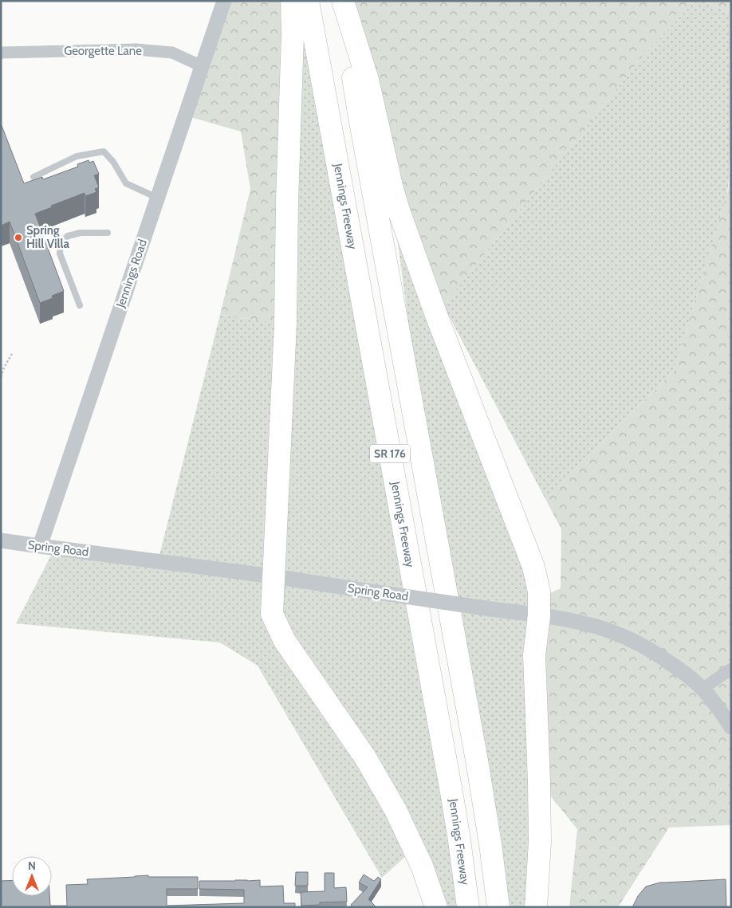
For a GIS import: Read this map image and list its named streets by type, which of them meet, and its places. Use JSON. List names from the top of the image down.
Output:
{
  "streets": {
    "highway": ["Jennings Freeway", "SR 176"],
    "street": ["Georgette Lane", "Jennings Road", "Spring Road"]
  },
  "crossings": [
    ["Georgette Lane", "Jennings Road"],
    ["Jennings Road", "Spring Road"]
  ],
  "places": ["Spring Hill Villa"],
  "north": "top"
}
